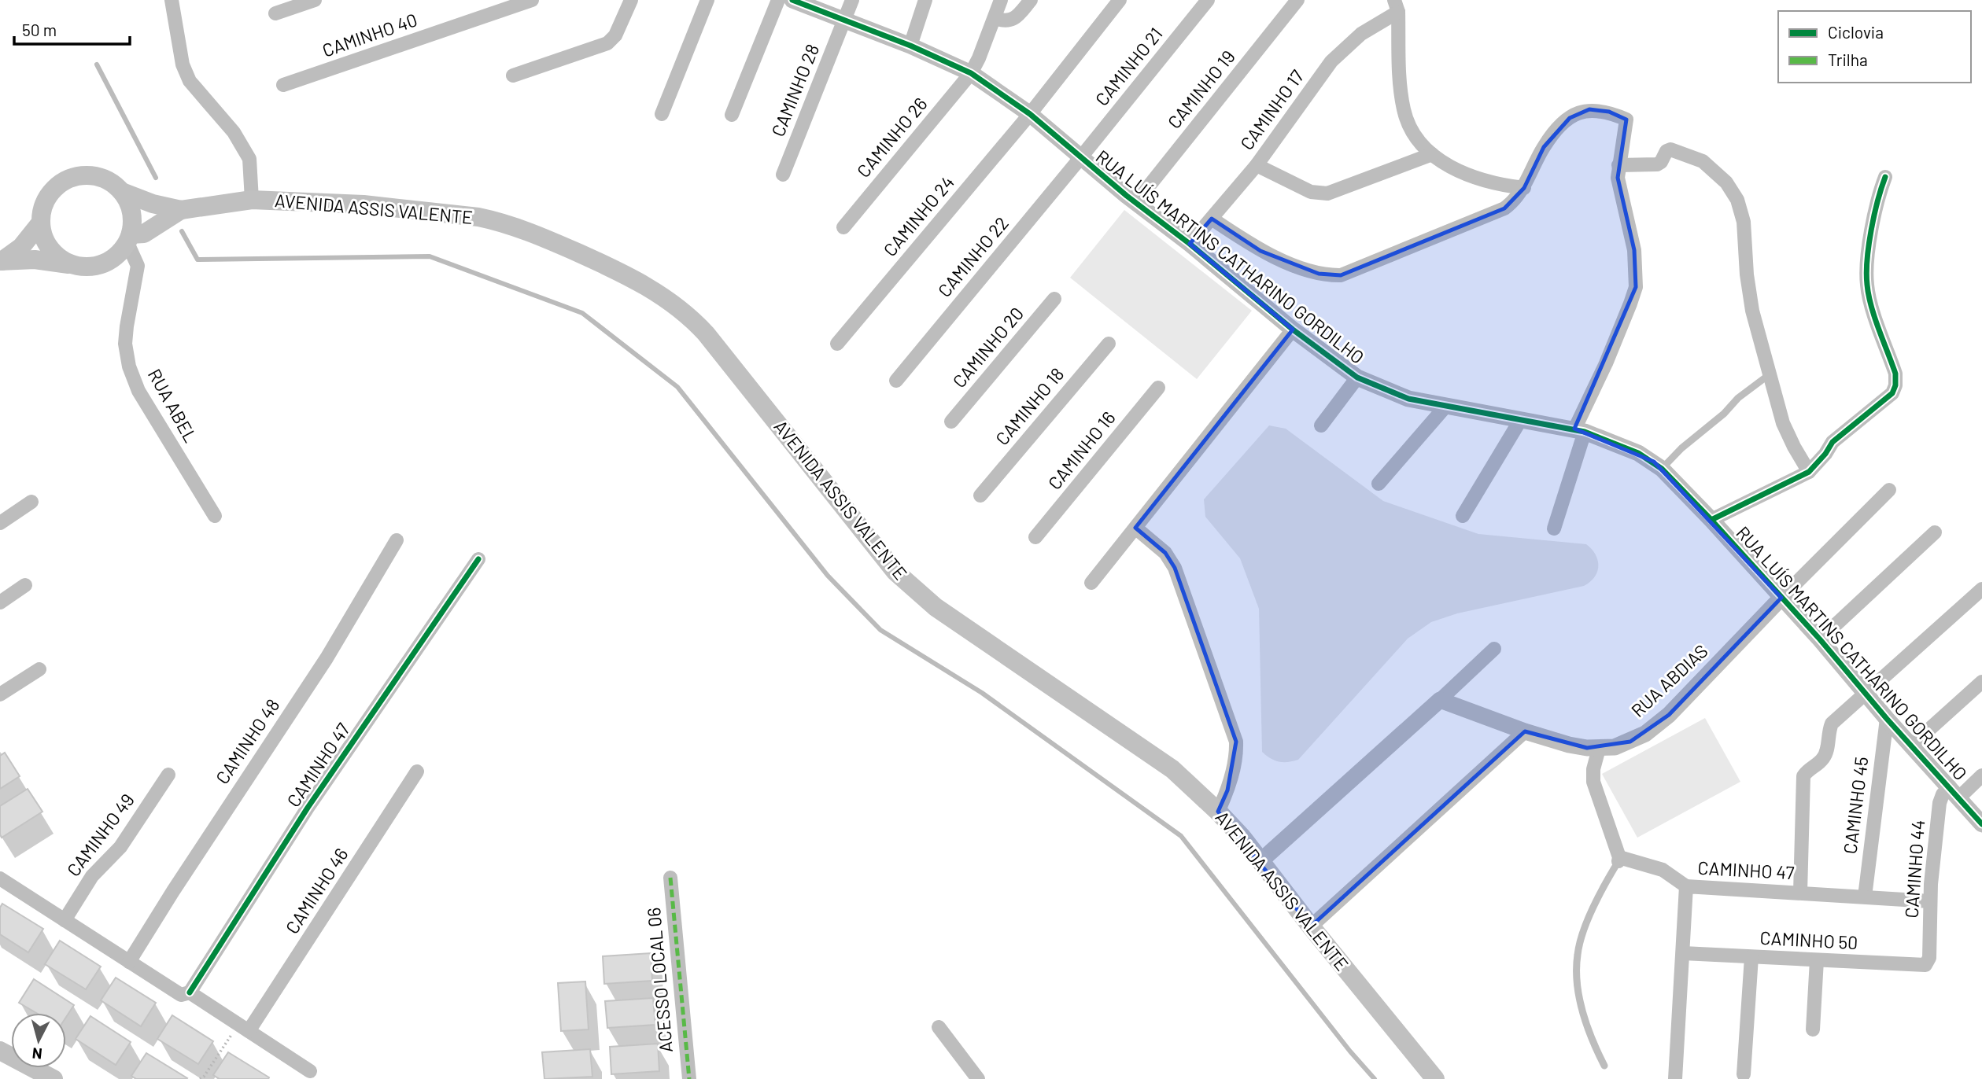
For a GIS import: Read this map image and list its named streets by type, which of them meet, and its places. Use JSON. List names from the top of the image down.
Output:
{
  "streets": {
    "main road": ["AVENIDA ASSIS VALENTE"],
    "street": [
      "CAMINHO 40",
      "CAMINHO 21",
      "CAMINHO 19",
      "CAMINHO 28",
      "CAMINHO 17",
      "CAMINHO 26",
      "CAMINHO 24",
      "CAMINHO 22",
      "RUA LUÍS MARTINS CATHARINO GORDILHO",
      "CAMINHO 20",
      "RUA ABEL",
      "CAMINHO 18",
      "CAMINHO 16",
      "RUA ABDIAS",
      "CAMINHO 48",
      "CAMINHO 47",
      "CAMINHO 45",
      "CAMINHO 49",
      "CAMINHO 44",
      "CAMINHO 46",
      "CAMINHO 50",
      "ACESSO LOCAL 06"
    ]
  },
  "crossings": [
    ["CAMINHO 21", "CAMINHO 22"],
    ["CAMINHO 21", "RUA LUÍS MARTINS CATHARINO GORDILHO"],
    ["CAMINHO 19", "RUA LUÍS MARTINS CATHARINO GORDILHO"],
    ["CAMINHO 28", "RUA LUÍS MARTINS CATHARINO GORDILHO"],
    ["CAMINHO 17", "RUA LUÍS MARTINS CATHARINO GORDILHO"],
    ["CAMINHO 26", "RUA LUÍS MARTINS CATHARINO GORDILHO"],
    ["AVENIDA ASSIS VALENTE", "RUA ABEL"],
    ["CAMINHO 24", "RUA LUÍS MARTINS CATHARINO GORDILHO"],
    ["CAMINHO 22", "RUA LUÍS MARTINS CATHARINO GORDILHO"],
    ["RUA LUÍS MARTINS CATHARINO GORDILHO", "RUA ABDIAS"],
    ["RUA LUÍS MARTINS CATHARINO GORDILHO", "CAMINHO 45"],
    ["RUA LUÍS MARTINS CATHARINO GORDILHO", "CAMINHO 44"],
    ["CAMINHO 47", "CAMINHO 45"],
    ["CAMINHO 47", "CAMINHO 44"],
    ["CAMINHO 47", "CAMINHO 50"],
    ["CAMINHO 44", "CAMINHO 50"]
  ],
  "legend": ["Ciclovia", "Trilha"],
  "scale_bar": "50 m",
  "north": "bottom"
}
